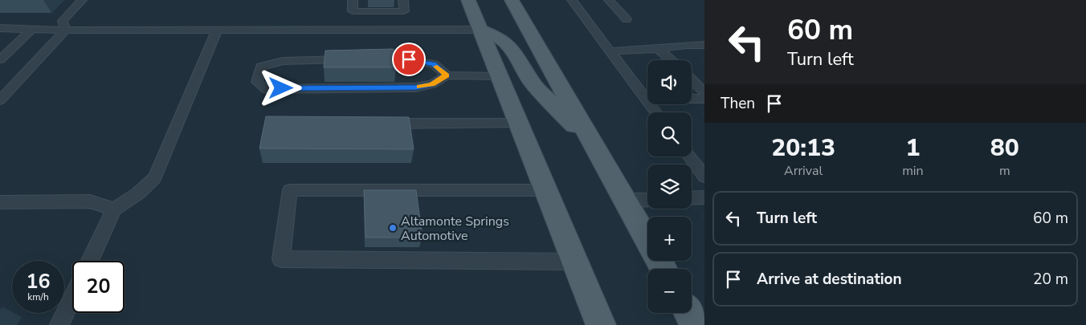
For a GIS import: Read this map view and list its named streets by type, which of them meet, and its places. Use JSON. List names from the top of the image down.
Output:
{
  "places": ["Altamonte Springs Automotive"],
  "page": {
    "turn": ["60 m", "Turn left"],
    "map_buttons": ["+", "−"],
    "then": "Then",
    "eta": [
      "20:13",
      "Arrival",
      "1",
      "min",
      "80",
      "m"
    ],
    "list": [
      {
        "name": "Turn left",
        "value": "60 m"
      },
      {
        "name": "Arrive at destination",
        "value": "20 m"
      }
    ],
    "speed": "16 km/h",
    "limit": "20"
  }
}
